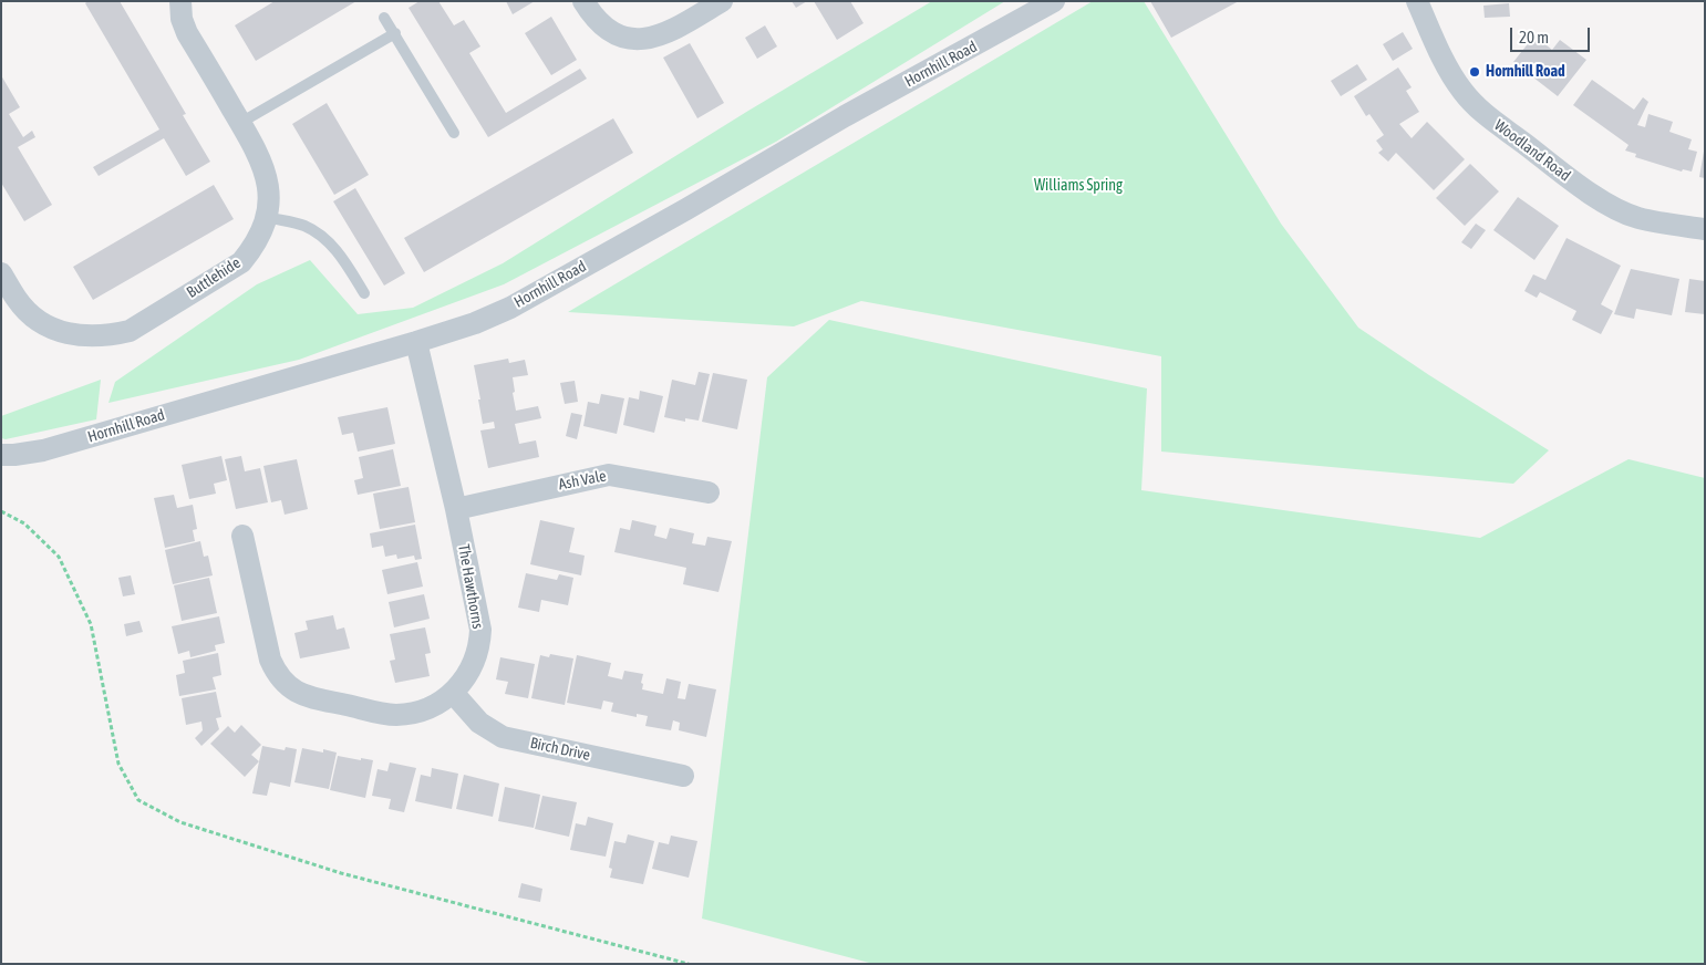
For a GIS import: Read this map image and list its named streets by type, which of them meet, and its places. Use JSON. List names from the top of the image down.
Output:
{
  "streets": {
    "street": [
      "Hornhill Road",
      "Woodland Road",
      "Buttlehide",
      "Ash Vale",
      "The Hawthorns",
      "Birch Drive"
    ]
  },
  "crossings": [
    ["Hornhill Road", "The Hawthorns"],
    ["Ash Vale", "The Hawthorns"],
    ["The Hawthorns", "Birch Drive"]
  ],
  "parks": ["Williams Spring"],
  "places": ["Hornhill Road"],
  "scale_bar": "20 m"
}
